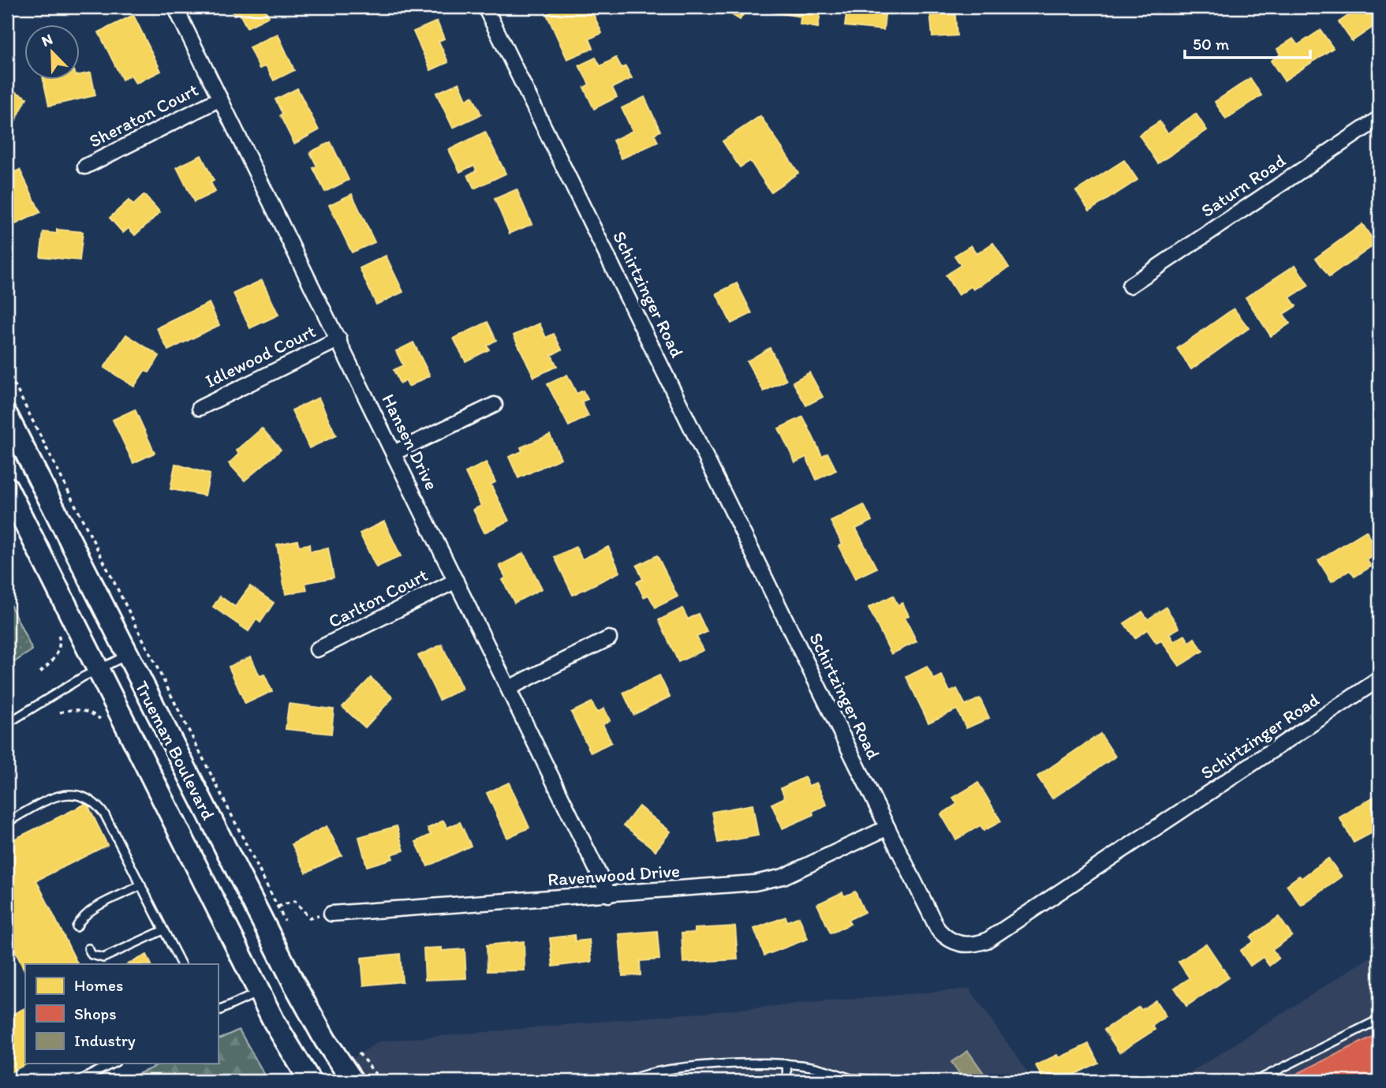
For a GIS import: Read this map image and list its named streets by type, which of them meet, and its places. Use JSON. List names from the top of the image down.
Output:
{
  "streets": {
    "main road": ["Trueman Boulevard"],
    "street": [
      "Sheraton Court",
      "Saturn Road",
      "Schirtzinger Road",
      "Idlewood Court",
      "Hansen Drive",
      "Carlton Court",
      "Ravenwood Drive"
    ]
  },
  "crossings": [
    ["Sheraton Court", "Hansen Drive"],
    ["Schirtzinger Road", "Ravenwood Drive"],
    ["Idlewood Court", "Hansen Drive"],
    ["Hansen Drive", "Carlton Court"],
    ["Hansen Drive", "Ravenwood Drive"]
  ],
  "legend": ["Homes", "Shops", "Industry"],
  "scale_bar": "50 m",
  "north": "top left"
}
